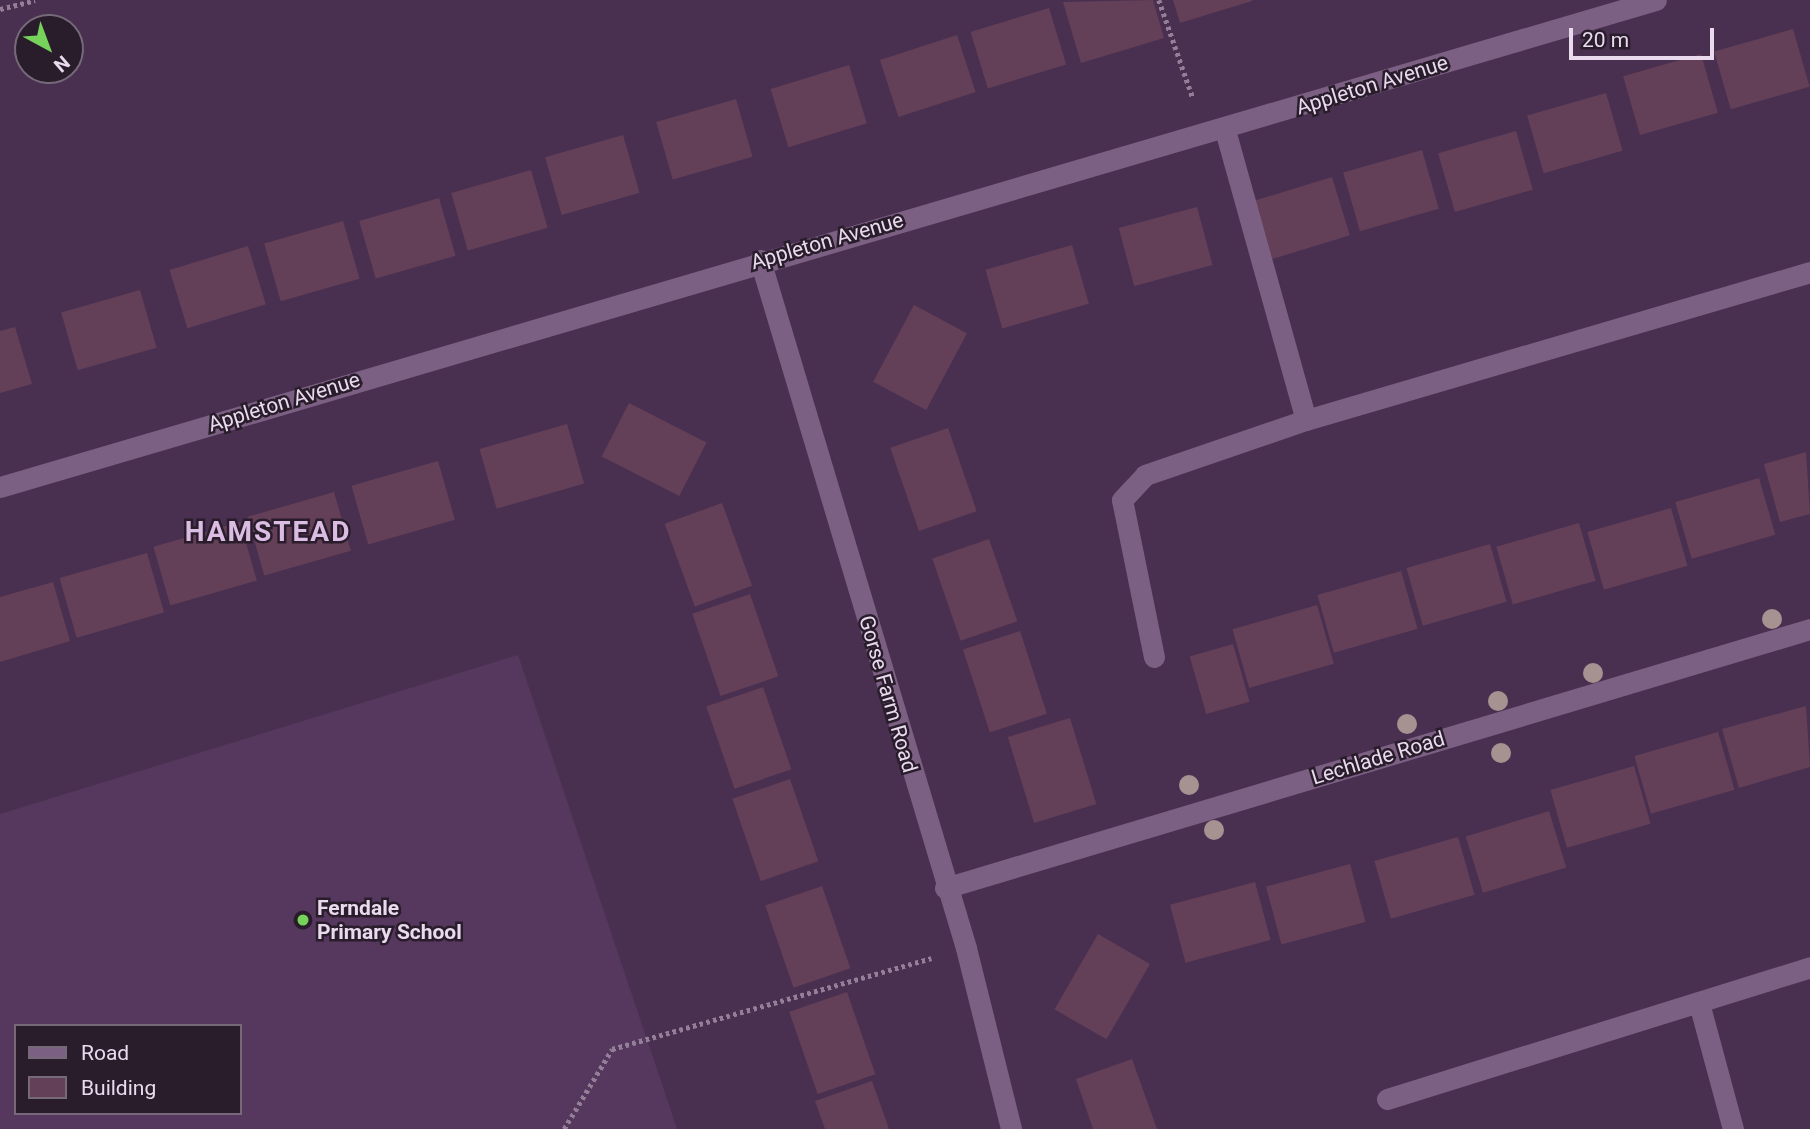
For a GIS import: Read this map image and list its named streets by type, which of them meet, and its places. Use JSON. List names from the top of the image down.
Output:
{
  "streets": {
    "street": ["Appleton Avenue", "Gorse Farm Road", "Lechlade Road"]
  },
  "crossings": [
    ["Appleton Avenue", "Gorse Farm Road"],
    ["Gorse Farm Road", "Lechlade Road"]
  ],
  "districts": ["HAMSTEAD"],
  "places": ["Ferndale Primary School"],
  "legend": ["Road", "Building"],
  "scale_bar": "20 m",
  "north": "bottom right"
}
